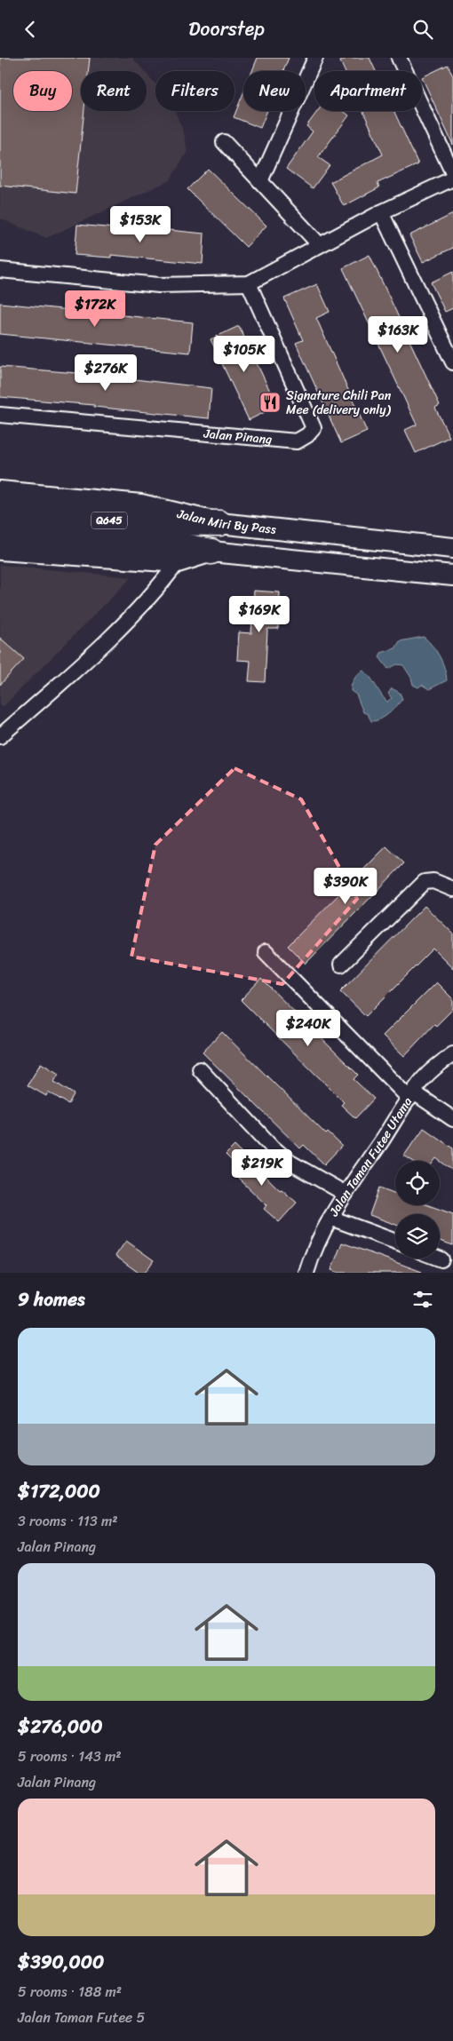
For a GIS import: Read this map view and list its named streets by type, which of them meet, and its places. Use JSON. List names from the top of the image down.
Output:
{
  "streets": {
    "highway": ["Q645"],
    "main road": ["Jalan Miri By Pass"],
    "street": ["Jalan Pinang", "Jalan Taman Futee Utama"]
  },
  "crossings": [
    ["Q645", "Jalan Miri By Pass"]
  ],
  "places": {
    "restaurant": ["Signature Chili Pan Mee (delivery only)"]
  },
  "page": {
    "header": "Doorstep",
    "chip": [
      "Buy",
      "Rent",
      "Filters",
      "New",
      "Apartment"
    ],
    "price": [
      "$153K",
      "$172K",
      "$163K",
      "$105K",
      "$276K",
      "$169K",
      "$390K",
      "$240K",
      "$219K"
    ],
    "heading": "9 homes",
    "list": [
      {
        "name": "$172,000",
        "note": "3 rooms · 113 m² · Jalan Pinang"
      },
      {
        "name": "$276,000",
        "note": "5 rooms · 143 m² · Jalan Pinang"
      },
      {
        "name": "$390,000",
        "note": "5 rooms · 188 m² · Jalan Taman Futee 5"
      }
    ]
  }
}
